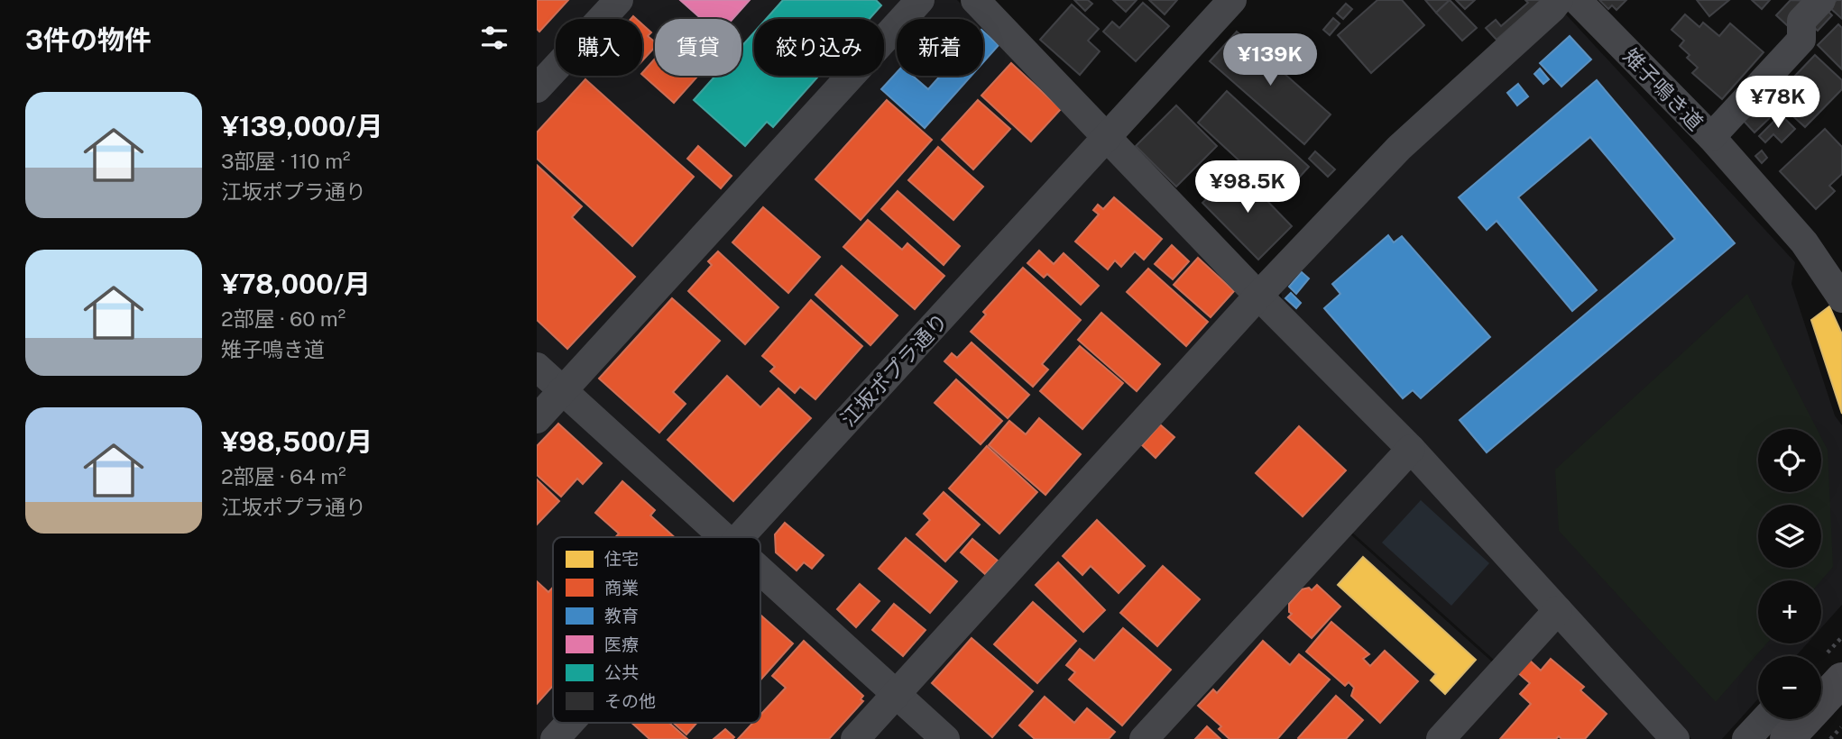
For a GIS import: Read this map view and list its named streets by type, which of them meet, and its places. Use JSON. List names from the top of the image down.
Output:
{
  "streets": {
    "street": ["雉子鳴き道", "江坂ポプラ通り"]
  },
  "legend": [
    "住宅",
    "商業",
    "教育",
    "医療",
    "公共",
    "その他"
  ],
  "page": {
    "heading": "3件の物件",
    "chip": [
      "購入",
      "賃貸",
      "絞り込み",
      "新着"
    ],
    "price": ["¥139K", "¥78K", "¥98.5K"],
    "list": [
      {
        "name": "¥139,000/月",
        "note": "3部屋 · 110 m² · 江坂ポプラ通り"
      },
      {
        "name": "¥78,000/月",
        "note": "2部屋 · 60 m² · 雉子鳴き道"
      },
      {
        "name": "¥98,500/月",
        "note": "2部屋 · 64 m² · 江坂ポプラ通り"
      }
    ],
    "map_buttons": ["+", "−"]
  }
}
